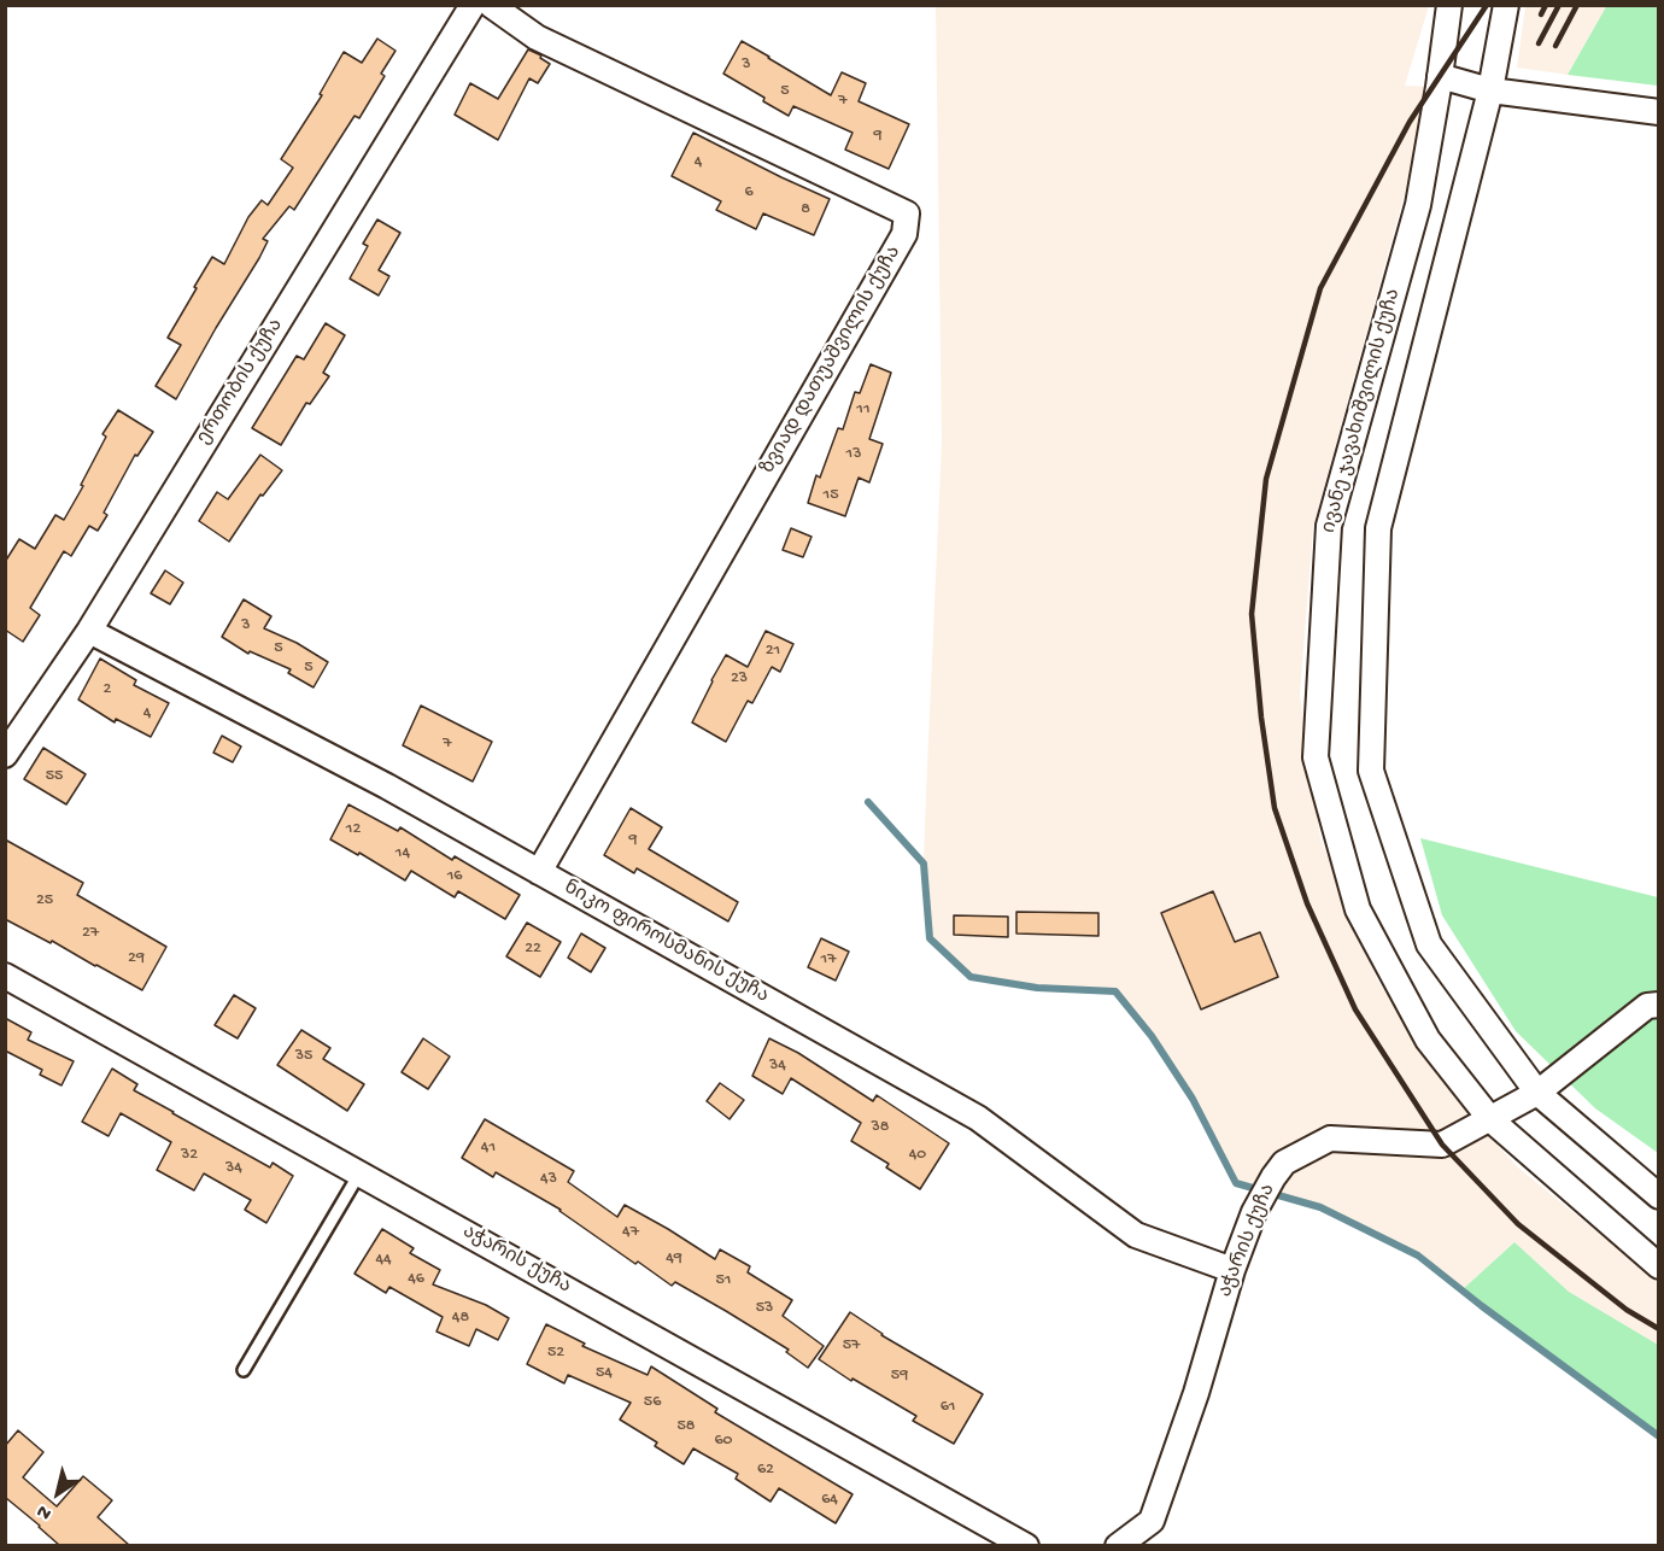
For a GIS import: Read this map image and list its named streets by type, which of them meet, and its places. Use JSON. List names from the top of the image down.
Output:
{
  "streets": {
    "street": [
      "ზვიად დათუაშვილის ქუჩა",
      "ერთობის ქუჩა",
      "ივანე ჯავახიშვილის ქუჩა",
      "ნიკო ფიროსმანის ქუჩა",
      "აჭარის ქუჩა"
    ]
  },
  "crossings": [
    ["ზვიად დათუაშვილის ქუჩა", "ნიკო ფიროსმანის ქუჩა"],
    ["ერთობის ქუჩა", "ნიკო ფიროსმანის ქუჩა"],
    ["ივანე ჯავახიშვილის ქუჩა", "აჭარის ქუჩა"],
    ["ნიკო ფიროსმანის ქუჩა", "აჭარის ქუჩა"]
  ],
  "house_numbers": [
    "3",
    "5",
    "7",
    "9",
    "4",
    "6",
    "8",
    "11",
    "13",
    "15",
    "3",
    "5",
    "21",
    "5",
    "23",
    "2",
    "4",
    "7",
    "55",
    "12",
    "9",
    "14",
    "16",
    "25",
    "27",
    "22",
    "29",
    "17",
    "35",
    "34",
    "38",
    "41",
    "32",
    "40",
    "34",
    "43",
    "47",
    "49",
    "44",
    "46",
    "51",
    "53",
    "48",
    "57",
    "52",
    "54",
    "59",
    "56",
    "61",
    "58",
    "60",
    "62",
    "64"
  ],
  "north": "bottom left"
}
